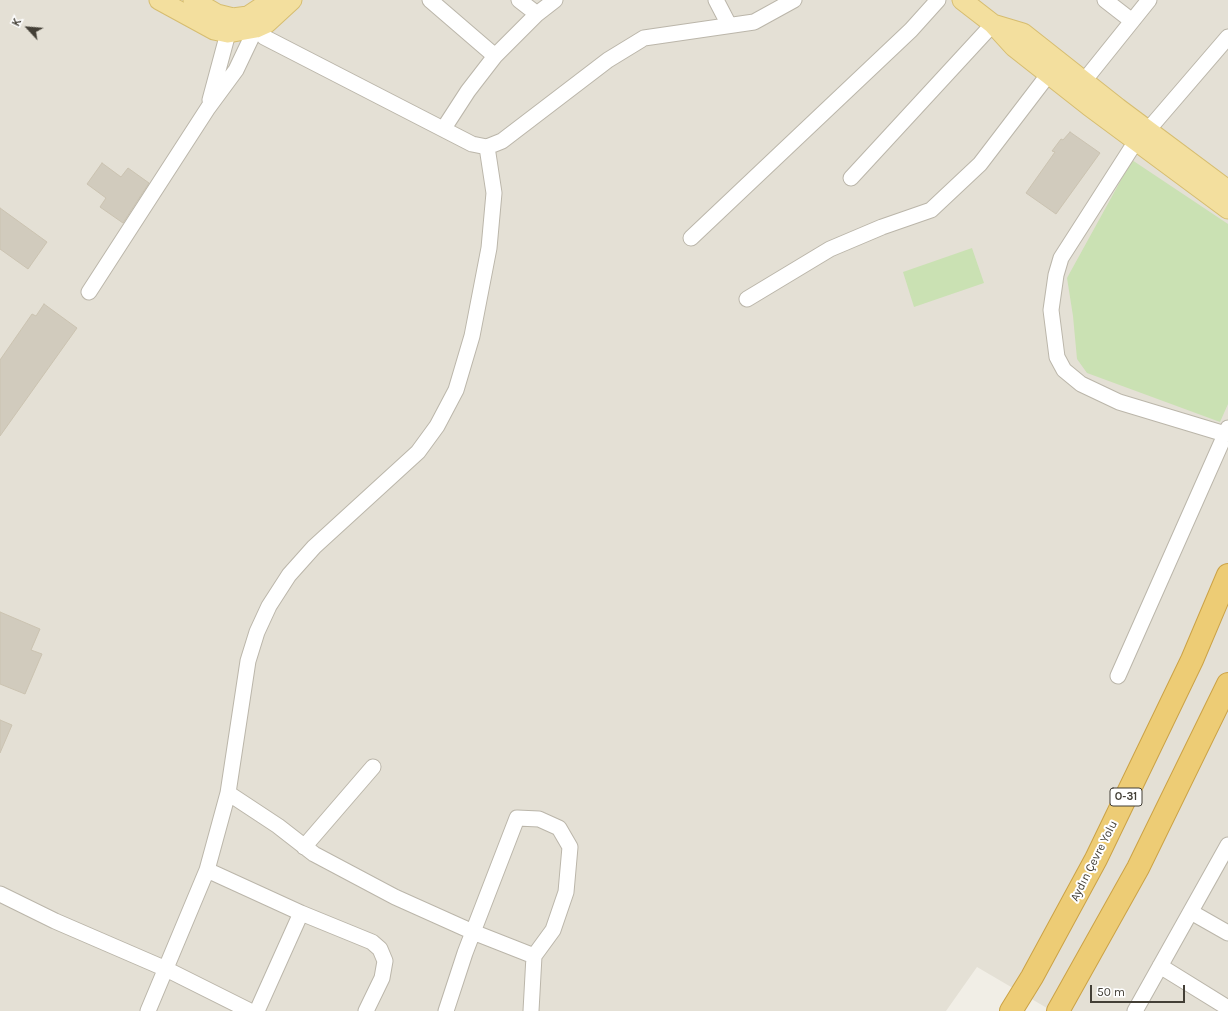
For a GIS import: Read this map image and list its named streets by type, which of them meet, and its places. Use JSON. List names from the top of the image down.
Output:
{
  "streets": {
    "highway": ["O-31", "Aydın Çevre Yolu"]
  },
  "scale_bar": "50 m",
  "north": "top left"
}
